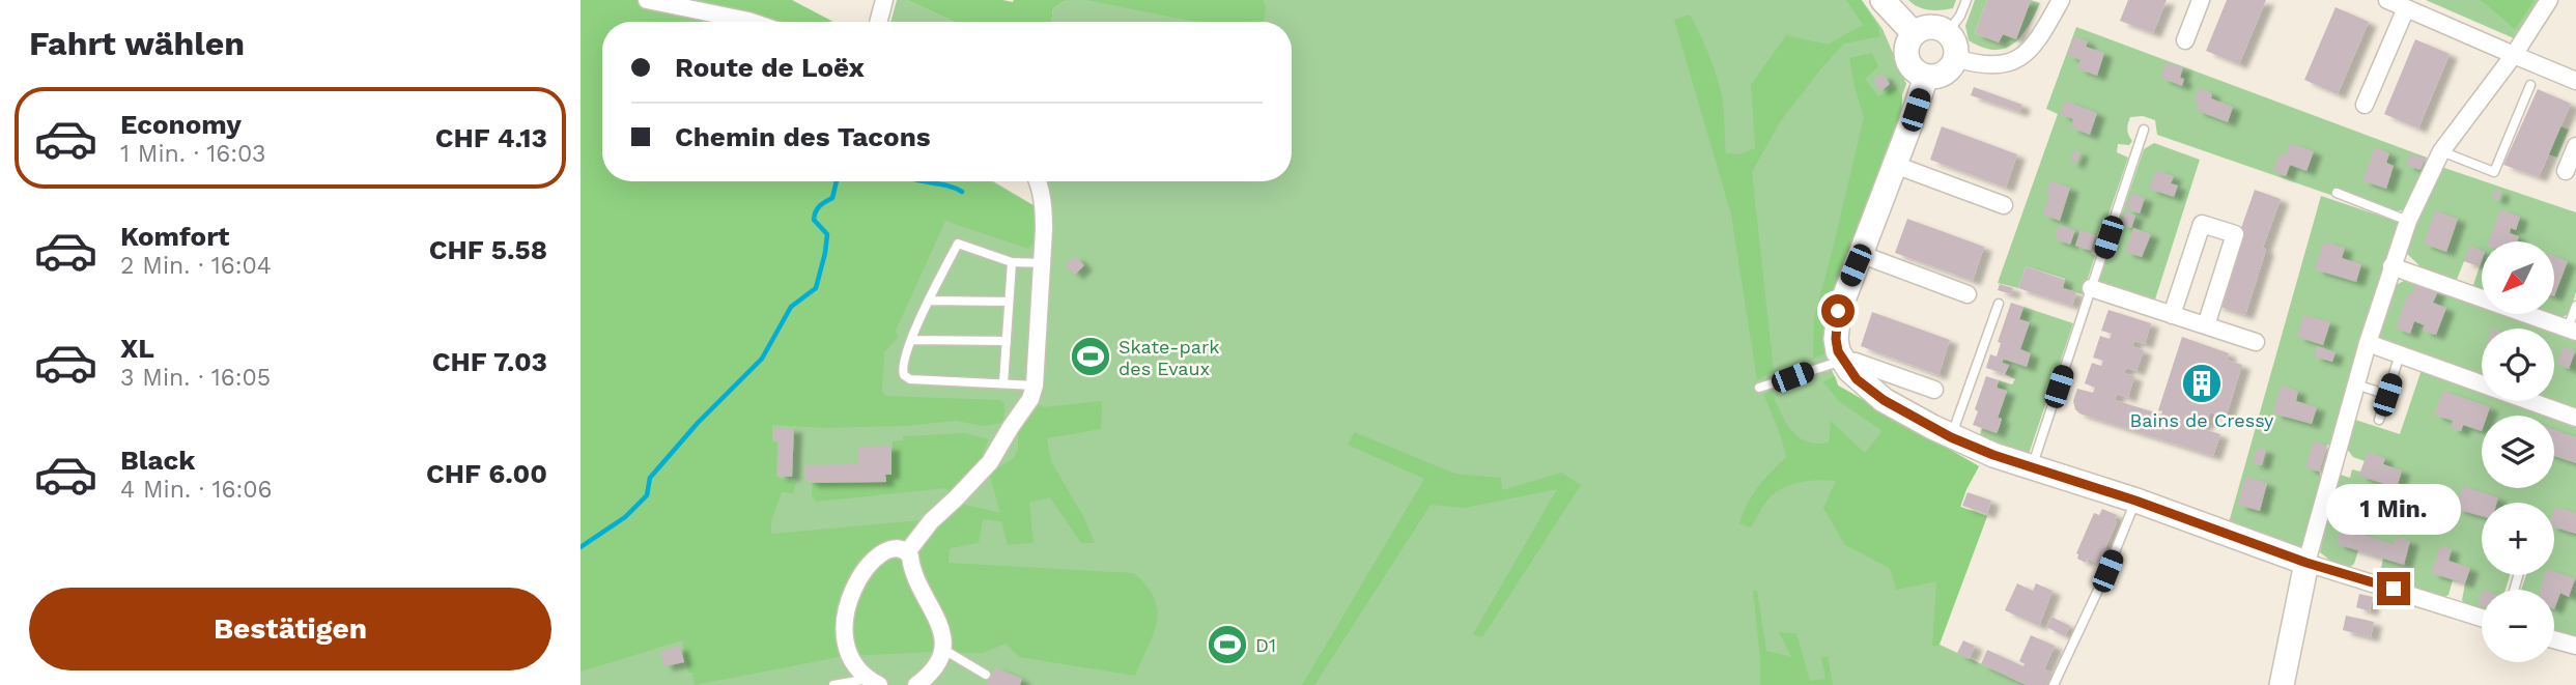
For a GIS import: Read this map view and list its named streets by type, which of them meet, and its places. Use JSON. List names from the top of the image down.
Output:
{
  "places": {
    "sports": ["Skate-park des Evaux", "D1"],
    "building": ["Bains de Cressy"]
  },
  "north": "bottom left",
  "page": {
    "heading": "Fahrt wählen",
    "banner": ["Route de Loëx", "Chemin des Tacons"],
    "list": [
      {
        "name": "Economy",
        "note": "1 Min. · 16:03",
        "value": "CHF 4.13"
      },
      {
        "name": "Komfort",
        "note": "2 Min. · 16:04",
        "value": "CHF 5.58"
      },
      {
        "name": "XL",
        "note": "3 Min. · 16:05",
        "value": "CHF 7.03"
      },
      {
        "name": "Black",
        "note": "4 Min. · 16:06",
        "value": "CHF 6.00"
      }
    ],
    "map_buttons": ["+", "−"],
    "bubble": "1 Min.",
    "buttons": "Bestätigen"
  }
}
